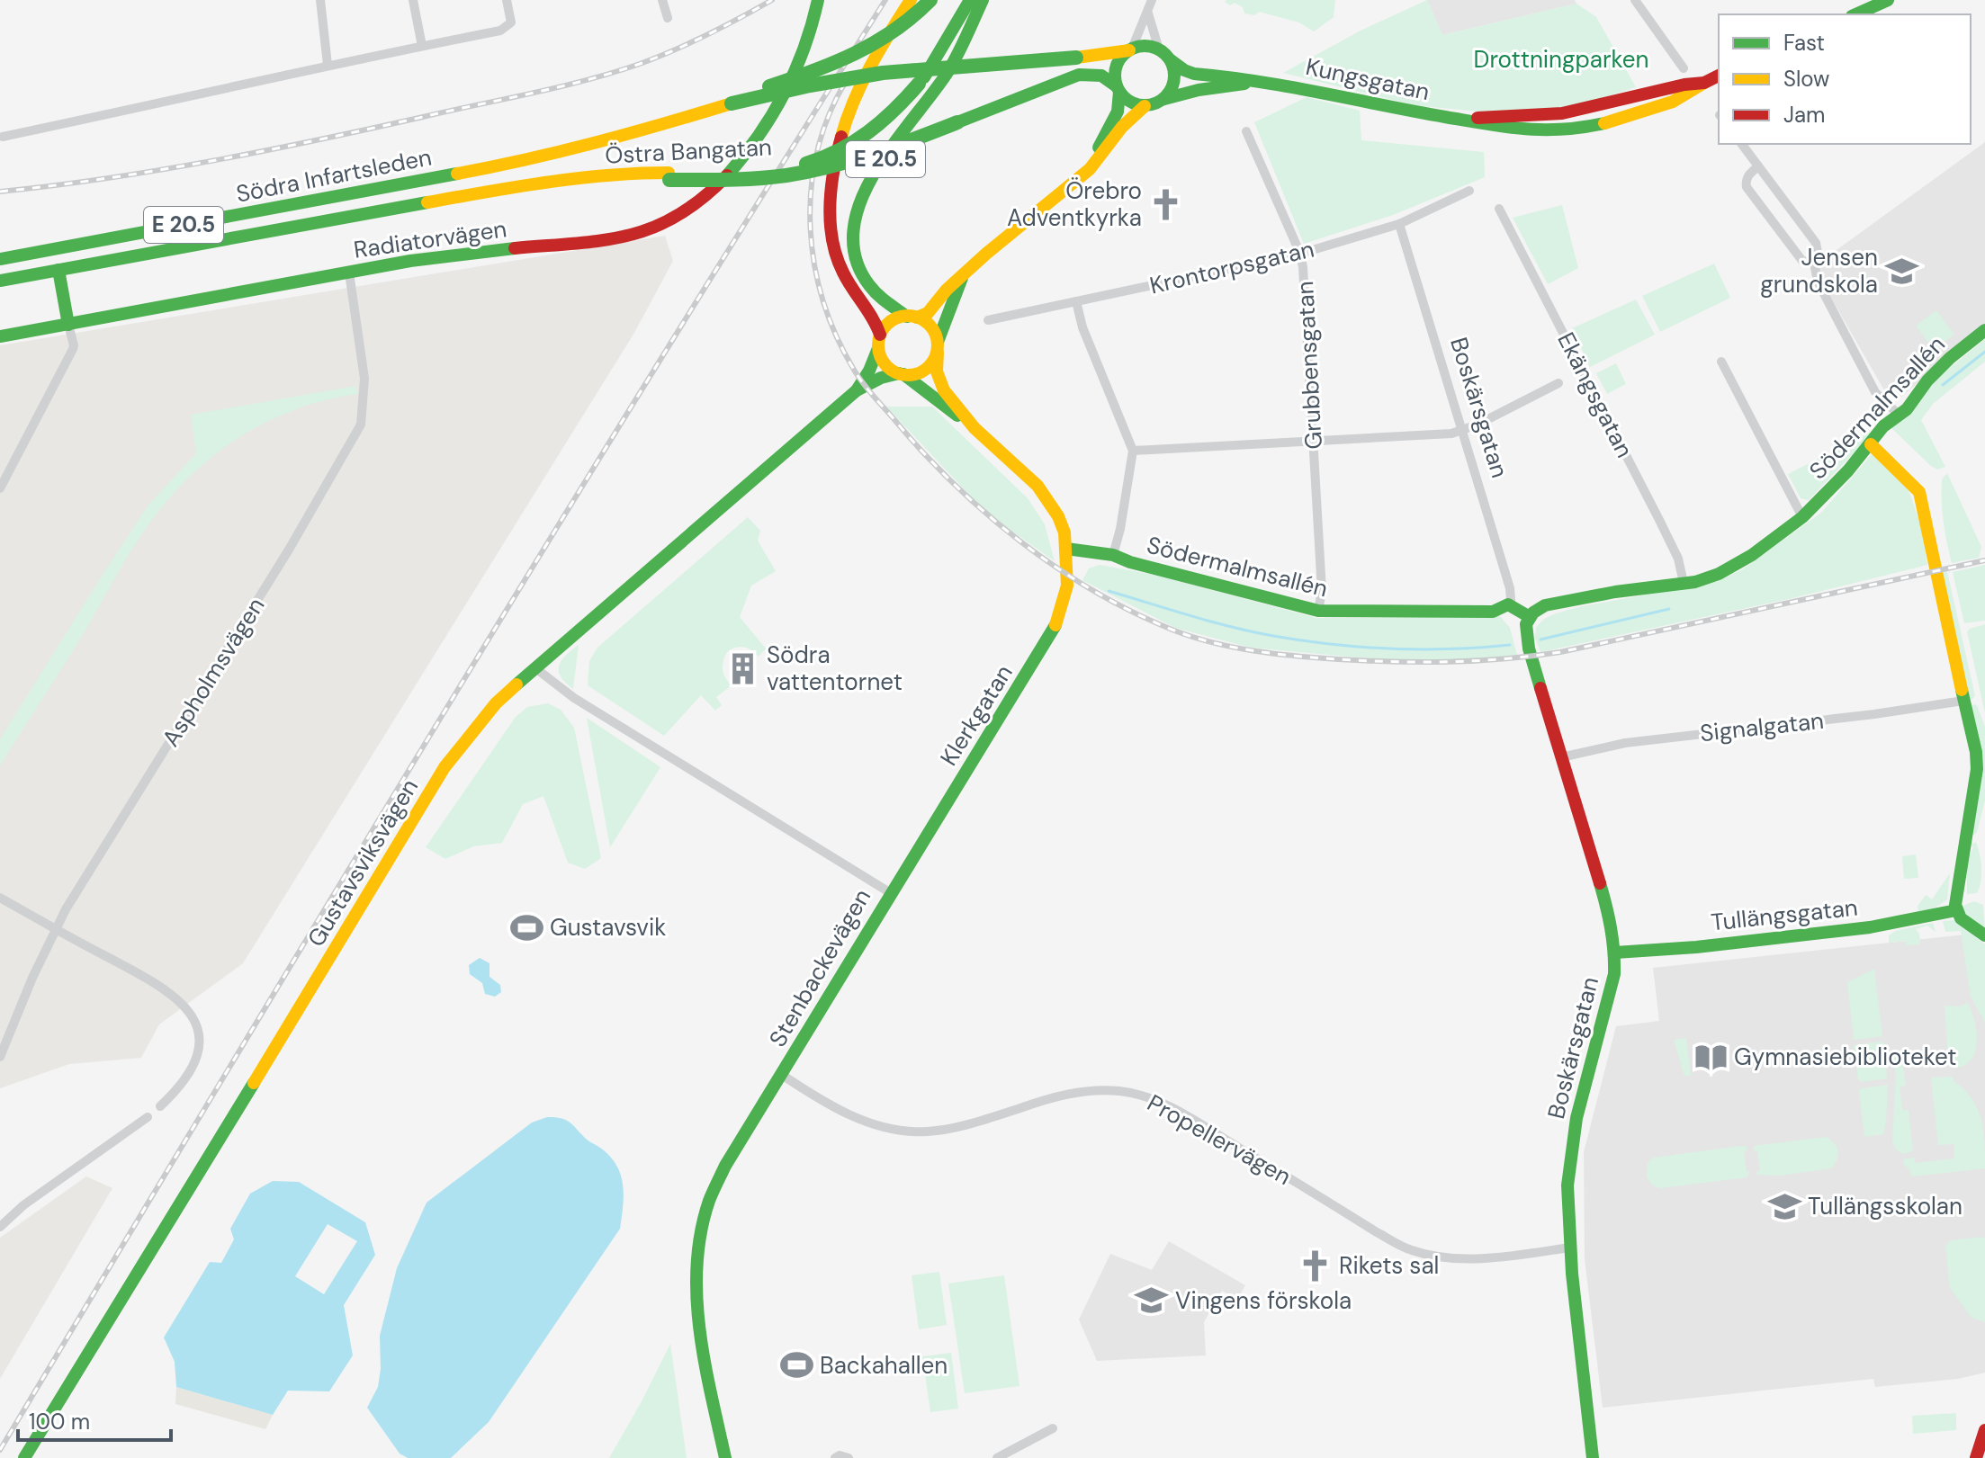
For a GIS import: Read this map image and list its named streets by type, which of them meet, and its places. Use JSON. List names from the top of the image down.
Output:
{
  "streets": {
    "street": [
      "Kungsgatan",
      "Östra Bangatan",
      "E 20.5",
      "Södra Infartsleden",
      "Radiatorvägen",
      "Krontorpsgatan",
      "Grubbensgatan",
      "Ekängsgatan",
      "Boskärsgatan",
      "Södermalmsallén",
      "Aspholmsvägen",
      "Klerkgatan",
      "Signalgatan",
      "Gustavsviksvägen",
      "Tullängsgatan",
      "Stenbackevägen",
      "Propellervägen"
    ]
  },
  "crossings": [
    ["Östra Bangatan", "Södra Infartsleden"],
    ["E 20.5", "Gustavsviksvägen"],
    ["Radiatorvägen", "Aspholmsvägen"],
    ["Krontorpsgatan", "Grubbensgatan"],
    ["Krontorpsgatan", "Boskärsgatan"],
    ["Grubbensgatan", "Södermalmsallén"],
    ["Ekängsgatan", "Södermalmsallén"],
    ["Boskärsgatan", "Södermalmsallén"],
    ["Boskärsgatan", "Signalgatan"],
    ["Boskärsgatan", "Tullängsgatan"],
    ["Boskärsgatan", "Propellervägen"],
    ["Södermalmsallén", "Klerkgatan"],
    ["Klerkgatan", "Stenbackevägen"],
    ["Gustavsviksvägen", "Stenbackevägen"],
    ["Stenbackevägen", "Propellervägen"]
  ],
  "parks": ["Drottningparken"],
  "places": {
    "church": ["Örebro Adventkyrka", "Rikets sal"],
    "school or university": ["Jensen grundskola", "Tullängsskolan", "Vingens förskola"],
    "building": ["Södra vattentornet"],
    "sports": ["Gustavsvik", "Backahallen"],
    "library": ["Gymnasiebiblioteket"]
  },
  "legend": ["Fast", "Slow", "Jam"],
  "scale_bar": "100 m"
}
